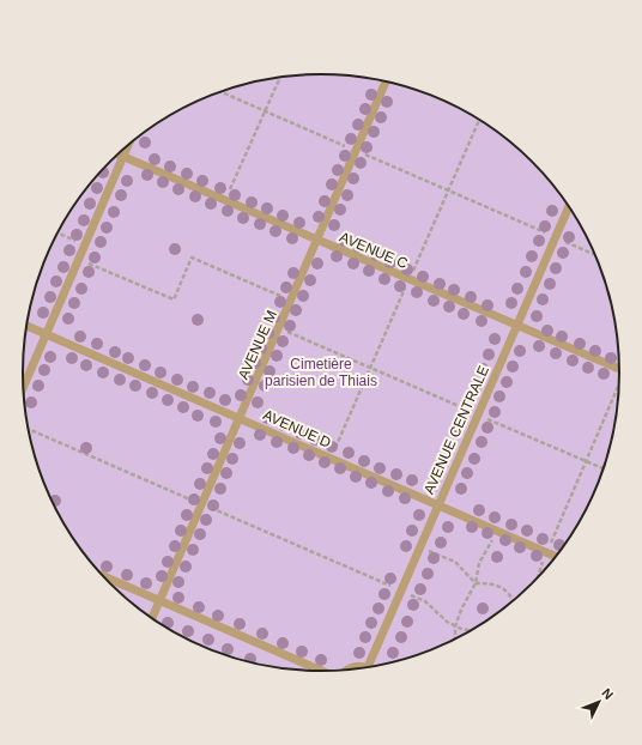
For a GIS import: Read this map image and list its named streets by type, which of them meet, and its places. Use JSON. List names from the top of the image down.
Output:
{
  "streets": {
    "lane": [
      "AVENUE C",
      "AVENUE M",
      "AVENUE D",
      "AVENUE CENTRALE"
    ]
  },
  "crossings": [
    ["AVENUE C", "AVENUE M"],
    ["AVENUE C", "AVENUE CENTRALE"],
    ["AVENUE M", "AVENUE D"],
    ["AVENUE D", "AVENUE CENTRALE"]
  ],
  "parks": ["Cimetière parisien de Thiais"],
  "north": "top right"
}
